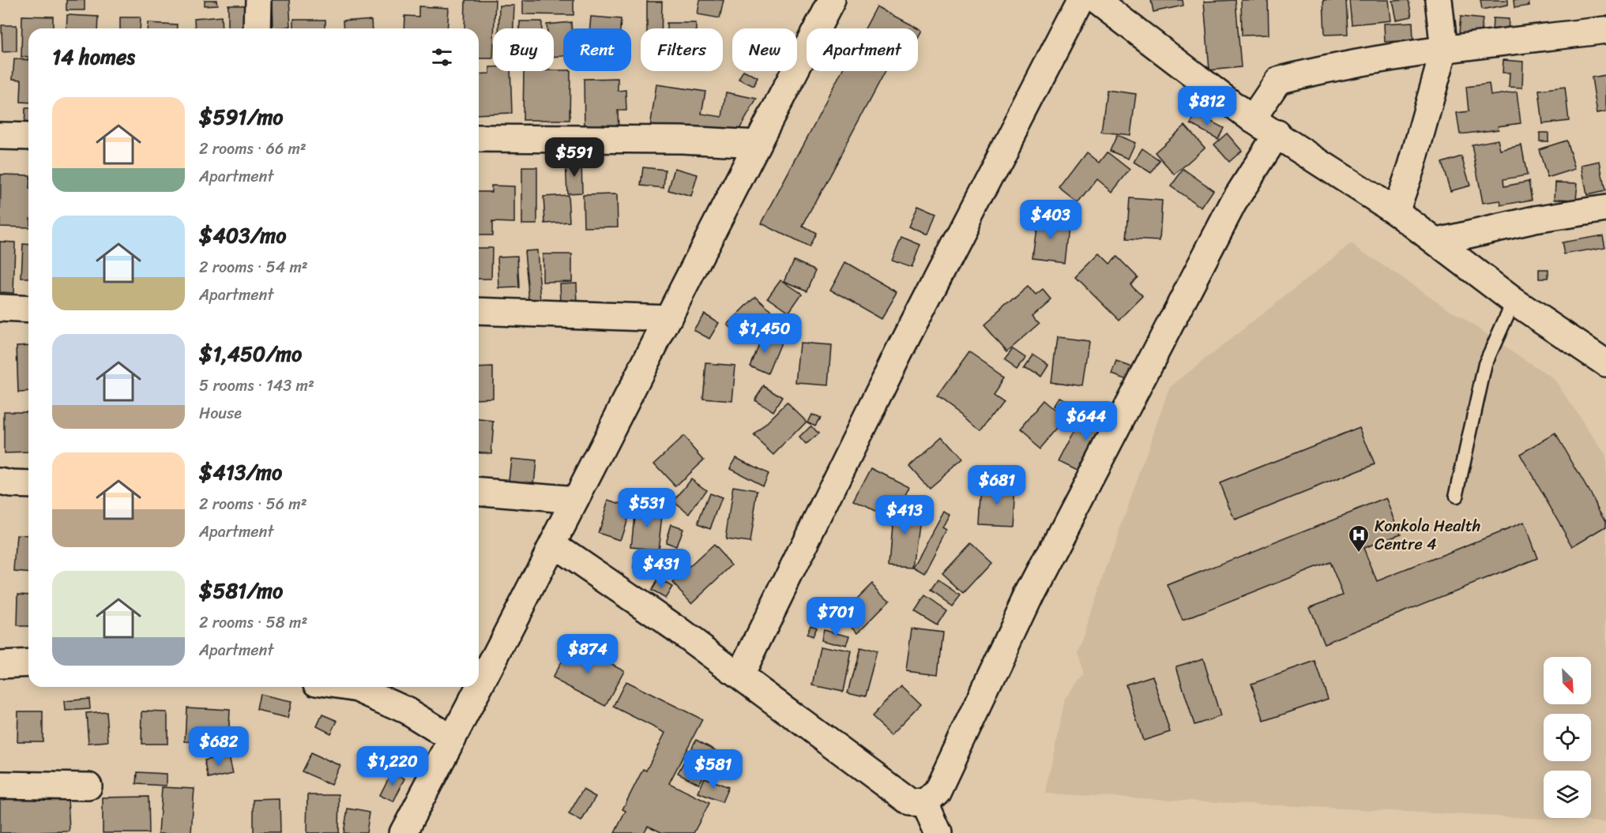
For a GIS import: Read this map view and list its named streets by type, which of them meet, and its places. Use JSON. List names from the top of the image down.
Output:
{
  "places": {
    "hospital": ["Konkola Health Centre 4"]
  },
  "north": "bottom right",
  "page": {
    "chip": [
      "Buy",
      "Rent",
      "Filters",
      "New",
      "Apartment"
    ],
    "heading": "14 homes",
    "list": [
      {
        "name": "$591/mo",
        "note": "2 rooms · 66 m² · Apartment"
      },
      {
        "name": "$403/mo",
        "note": "2 rooms · 54 m² · Apartment"
      },
      {
        "name": "$1,450/mo",
        "note": "5 rooms · 143 m² · House"
      },
      {
        "name": "$413/mo",
        "note": "2 rooms · 56 m² · Apartment"
      },
      {
        "name": "$581/mo",
        "note": "2 rooms · 58 m² · Apartment"
      }
    ],
    "price": [
      "$812",
      "$591",
      "$403",
      "$1,450",
      "$644",
      "$681",
      "$531",
      "$413",
      "$431",
      "$701",
      "$874",
      "$682",
      "$1,220",
      "$581"
    ]
  }
}
